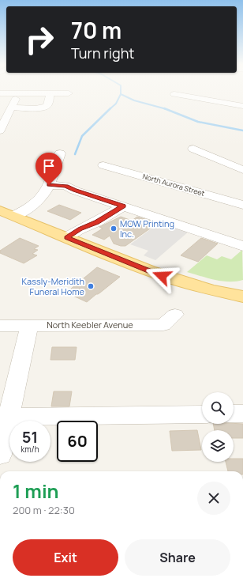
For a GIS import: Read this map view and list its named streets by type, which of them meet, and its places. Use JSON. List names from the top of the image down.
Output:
{
  "streets": {
    "street": ["North Aurora Street", "North Keebler Avenue"]
  },
  "places": ["MOW Printing Inc.", "Kassly-Meridith Funeral Home"],
  "page": {
    "turn": ["70 m", "Turn right"],
    "speed": "51 km/h",
    "limit": "60",
    "heading": ["1 min", "200 m · 22:30"],
    "buttons": ["Exit", "Share"]
  }
}
